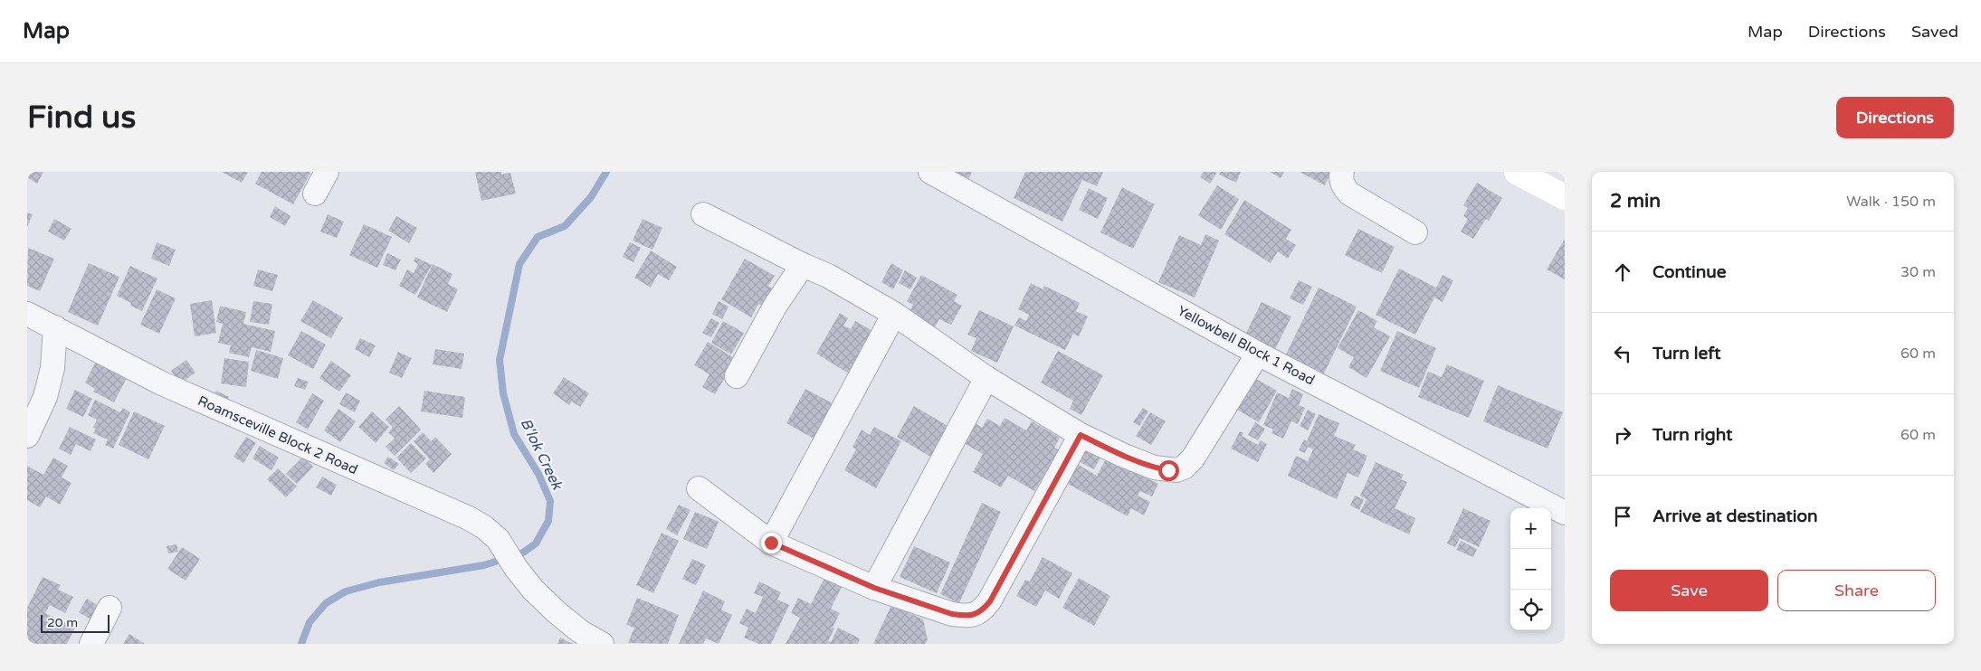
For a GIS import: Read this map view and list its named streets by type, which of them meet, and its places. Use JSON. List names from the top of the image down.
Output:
{
  "streets": {
    "street": ["Yellowbell Block 1 Road", "Roamsceville Block 2 Road"]
  },
  "water": ["B'lok Creek"],
  "scale_bar": "20 m",
  "page": {
    "header": "Map",
    "nav": ["Map", "Directions", "Saved"],
    "buttons": [
      "Directions",
      ["Save", "Share"]
    ],
    "title": "Find us",
    "heading": ["2 min", "Walk · 150 m"],
    "list": [
      ["Continue", "30 m"],
      ["Turn left", "60 m"],
      ["Turn right", "60 m"],
      "Arrive at destination"
    ],
    "map_buttons": ["+", "−"],
    "scale": "20 m"
  }
}
